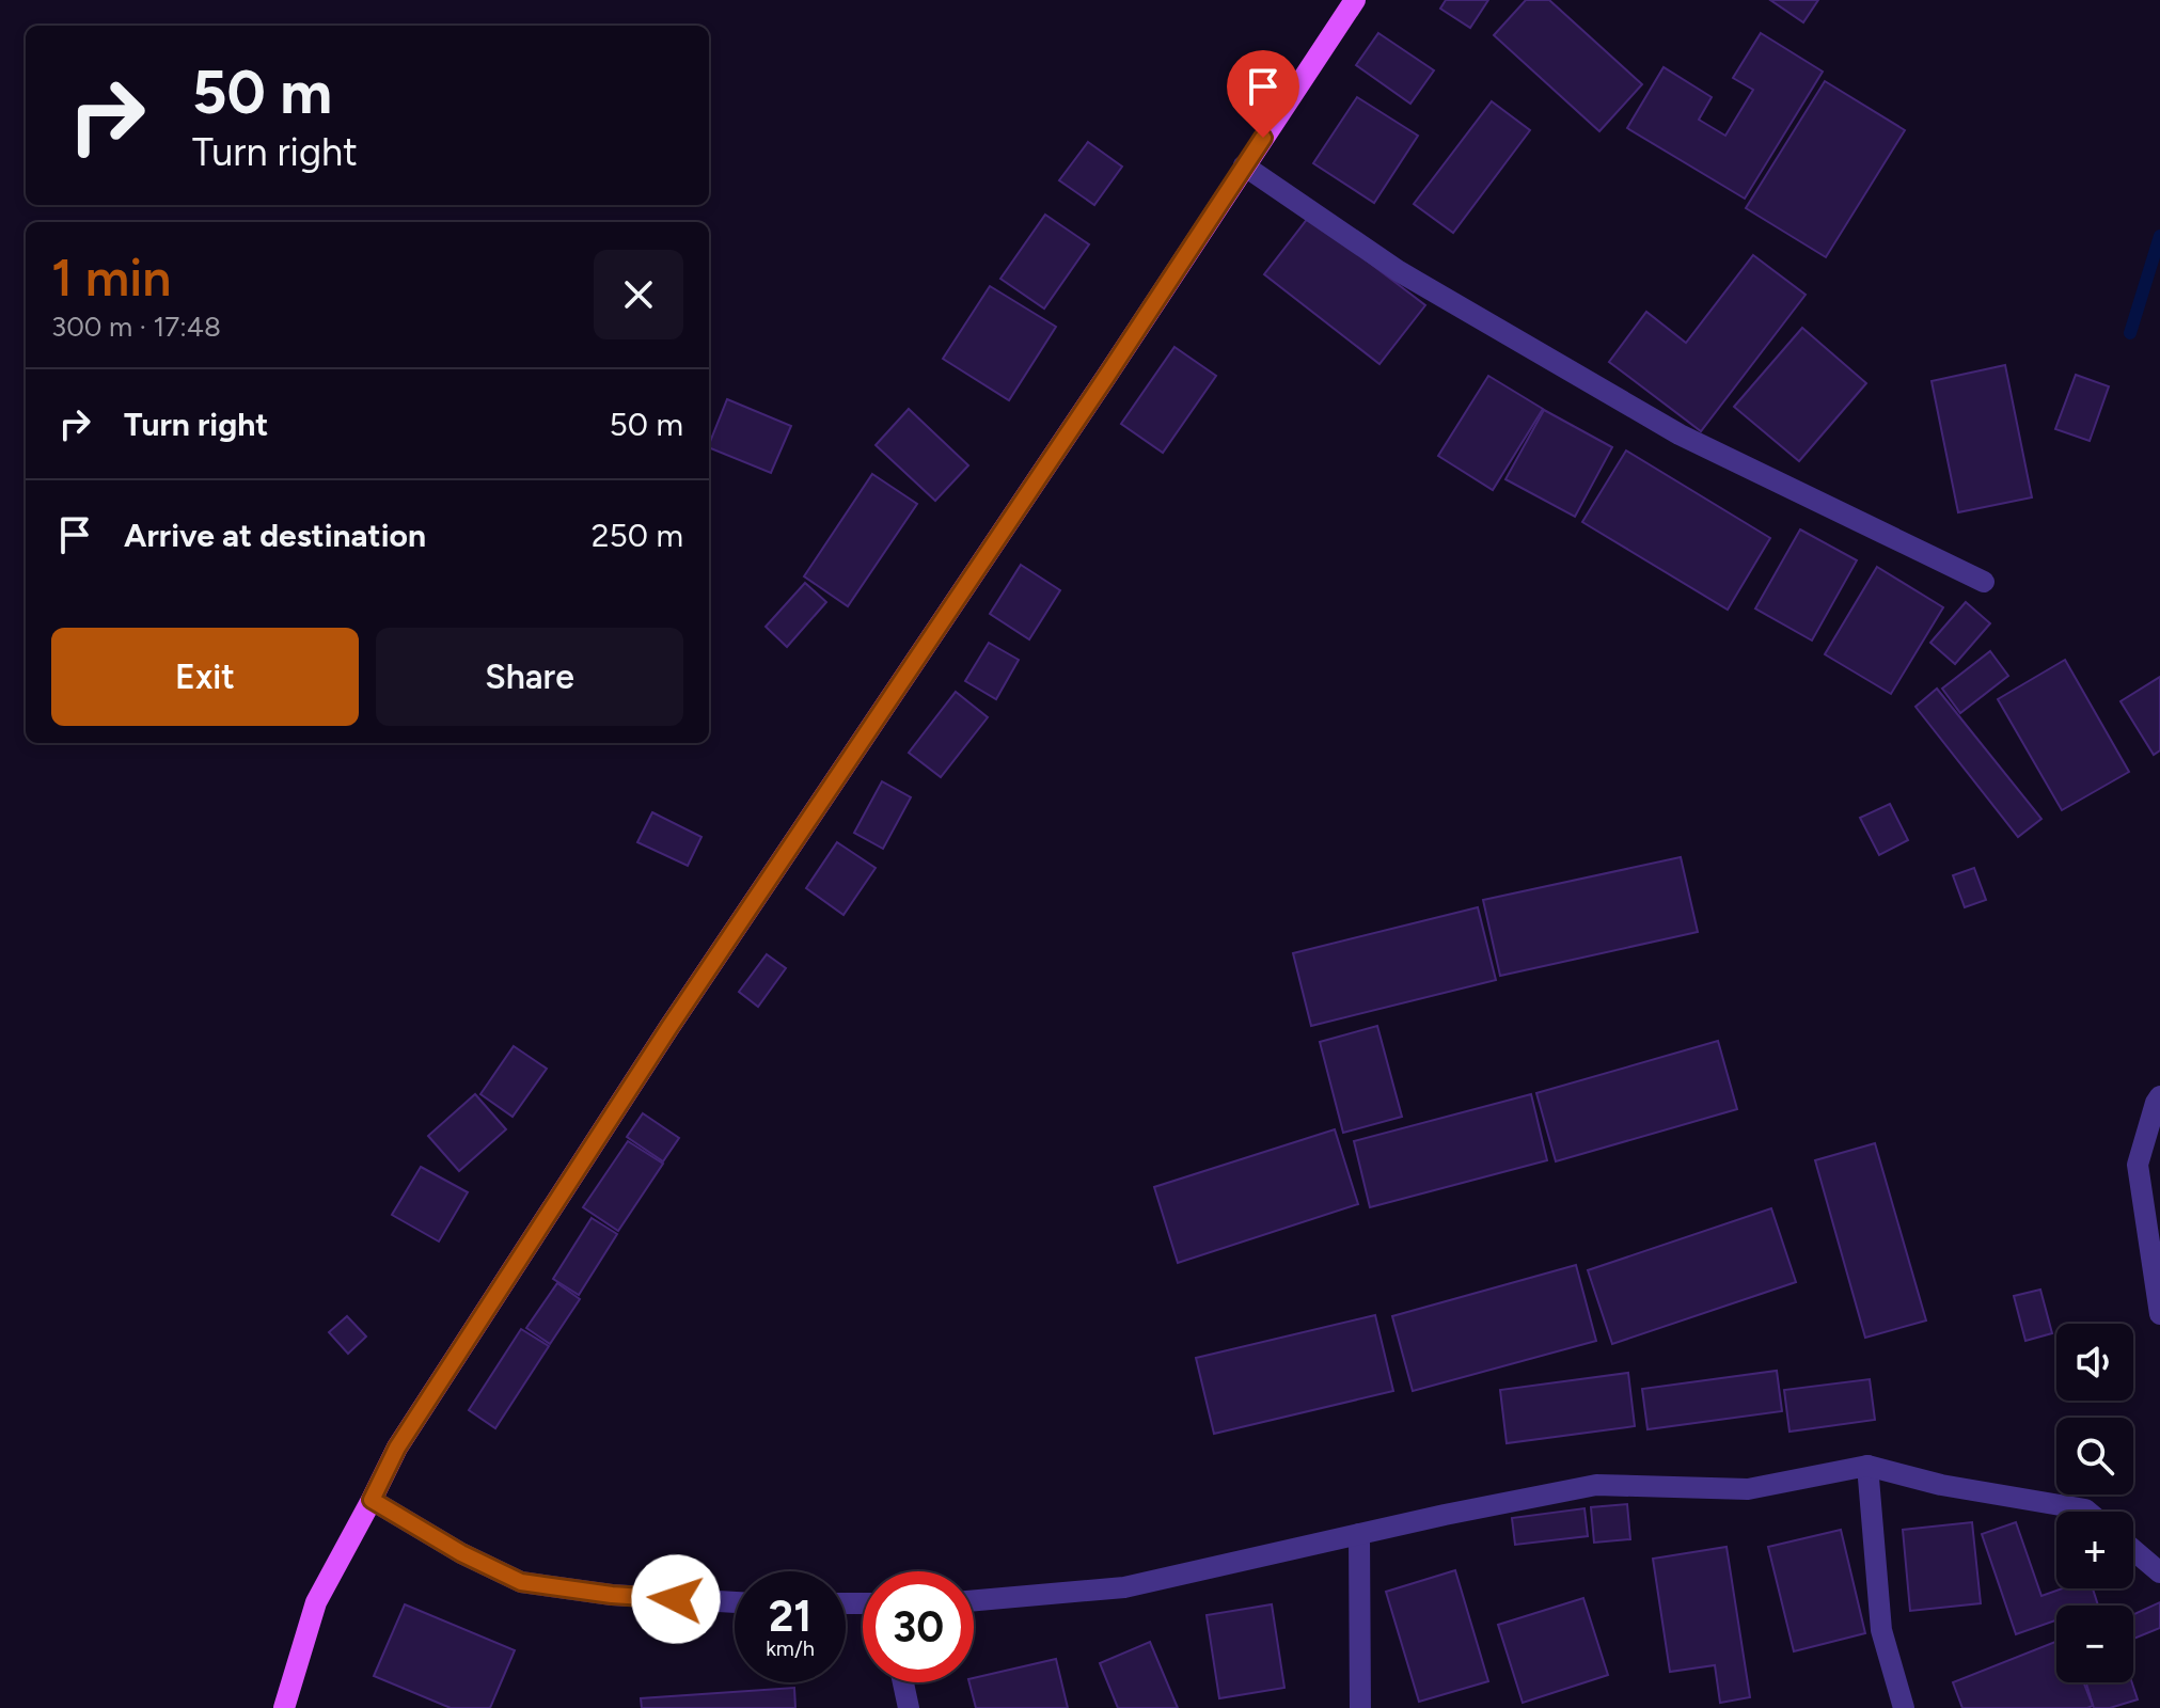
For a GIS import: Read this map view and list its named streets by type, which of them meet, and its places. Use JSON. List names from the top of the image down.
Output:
{
  "page": {
    "turn": ["50 m", "Turn right"],
    "heading": ["1 min", "300 m · 17:48"],
    "list": [
      {
        "name": "Turn right",
        "value": "50 m"
      },
      {
        "name": "Arrive at destination",
        "value": "250 m"
      }
    ],
    "buttons": ["Exit", "Share"],
    "map_buttons": ["+", "−"],
    "speed": "21 km/h",
    "limit": "30"
  }
}
